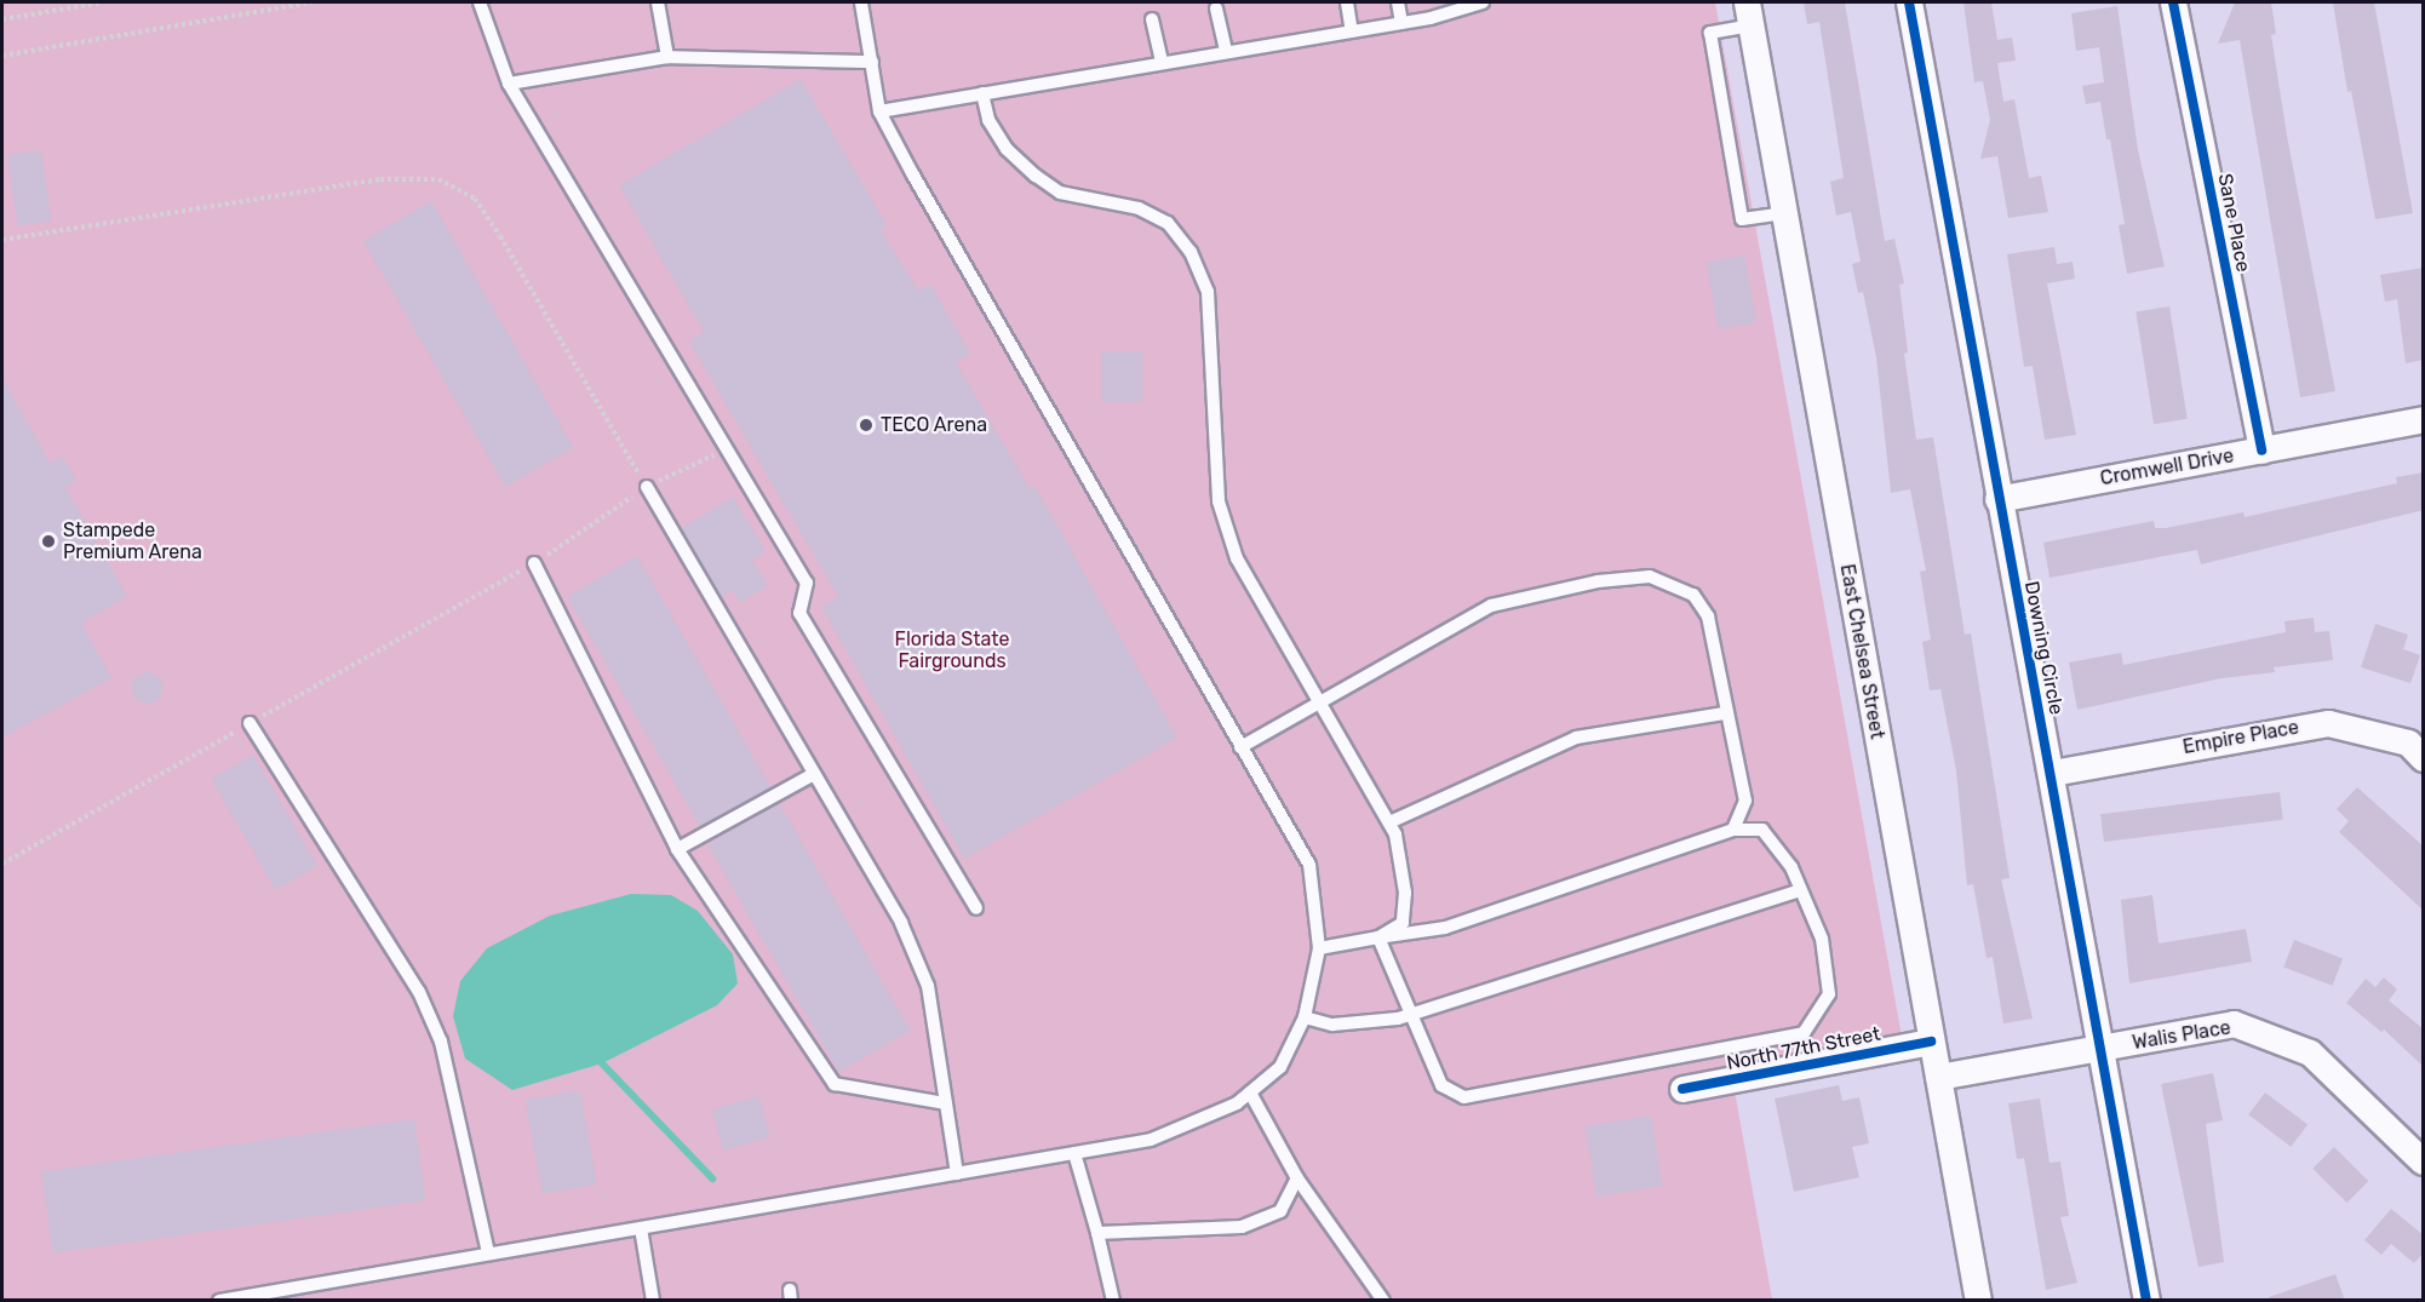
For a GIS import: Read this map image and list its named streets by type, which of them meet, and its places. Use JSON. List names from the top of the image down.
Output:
{
  "streets": {
    "street": [
      "Sane Place",
      "Cromwell Drive",
      "Downing Circle",
      "East Chelsea Street",
      "Empire Place",
      "Walis Place",
      "North 77th Street"
    ]
  },
  "crossings": [
    ["Sane Place", "Cromwell Drive"],
    ["Cromwell Drive", "Downing Circle"],
    ["Downing Circle", "Empire Place"],
    ["Downing Circle", "Walis Place"],
    ["East Chelsea Street", "Walis Place"],
    ["East Chelsea Street", "North 77th Street"]
  ],
  "parks": ["Florida State Fairgrounds"],
  "places": ["TECO Arena", "Stampede Premium Arena"]
}
